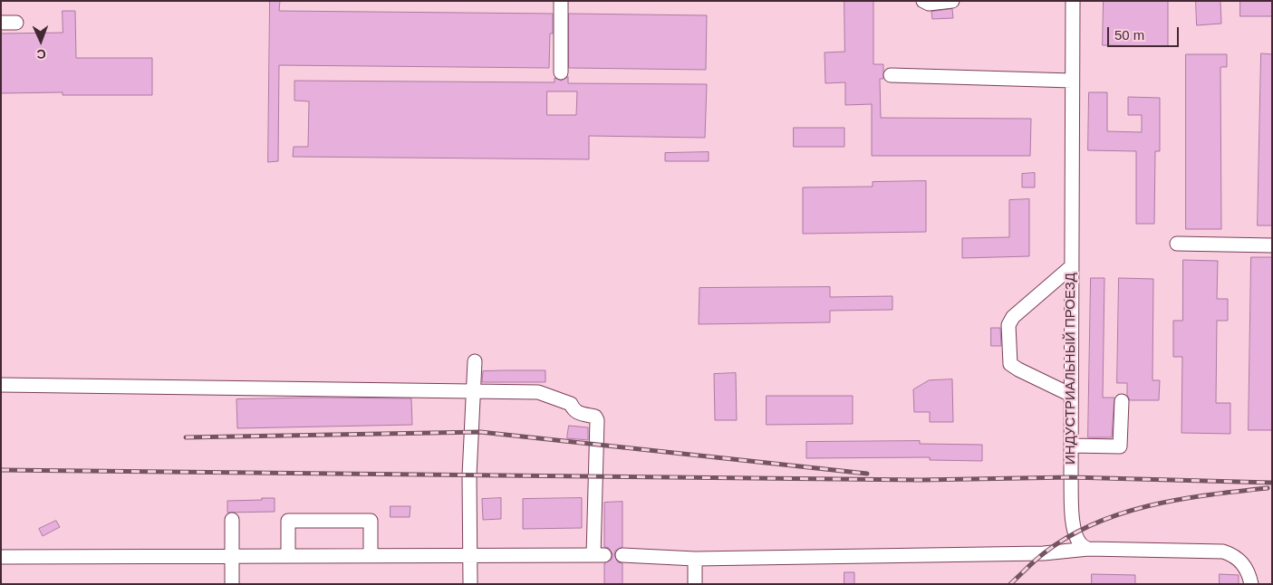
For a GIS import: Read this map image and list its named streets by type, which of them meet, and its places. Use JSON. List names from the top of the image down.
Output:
{
  "streets": {
    "street": ["ИНДУСТРИАЛЬНЫЙ ПРОЕЗД"]
  },
  "scale_bar": "50 m",
  "north": "bottom"
}
